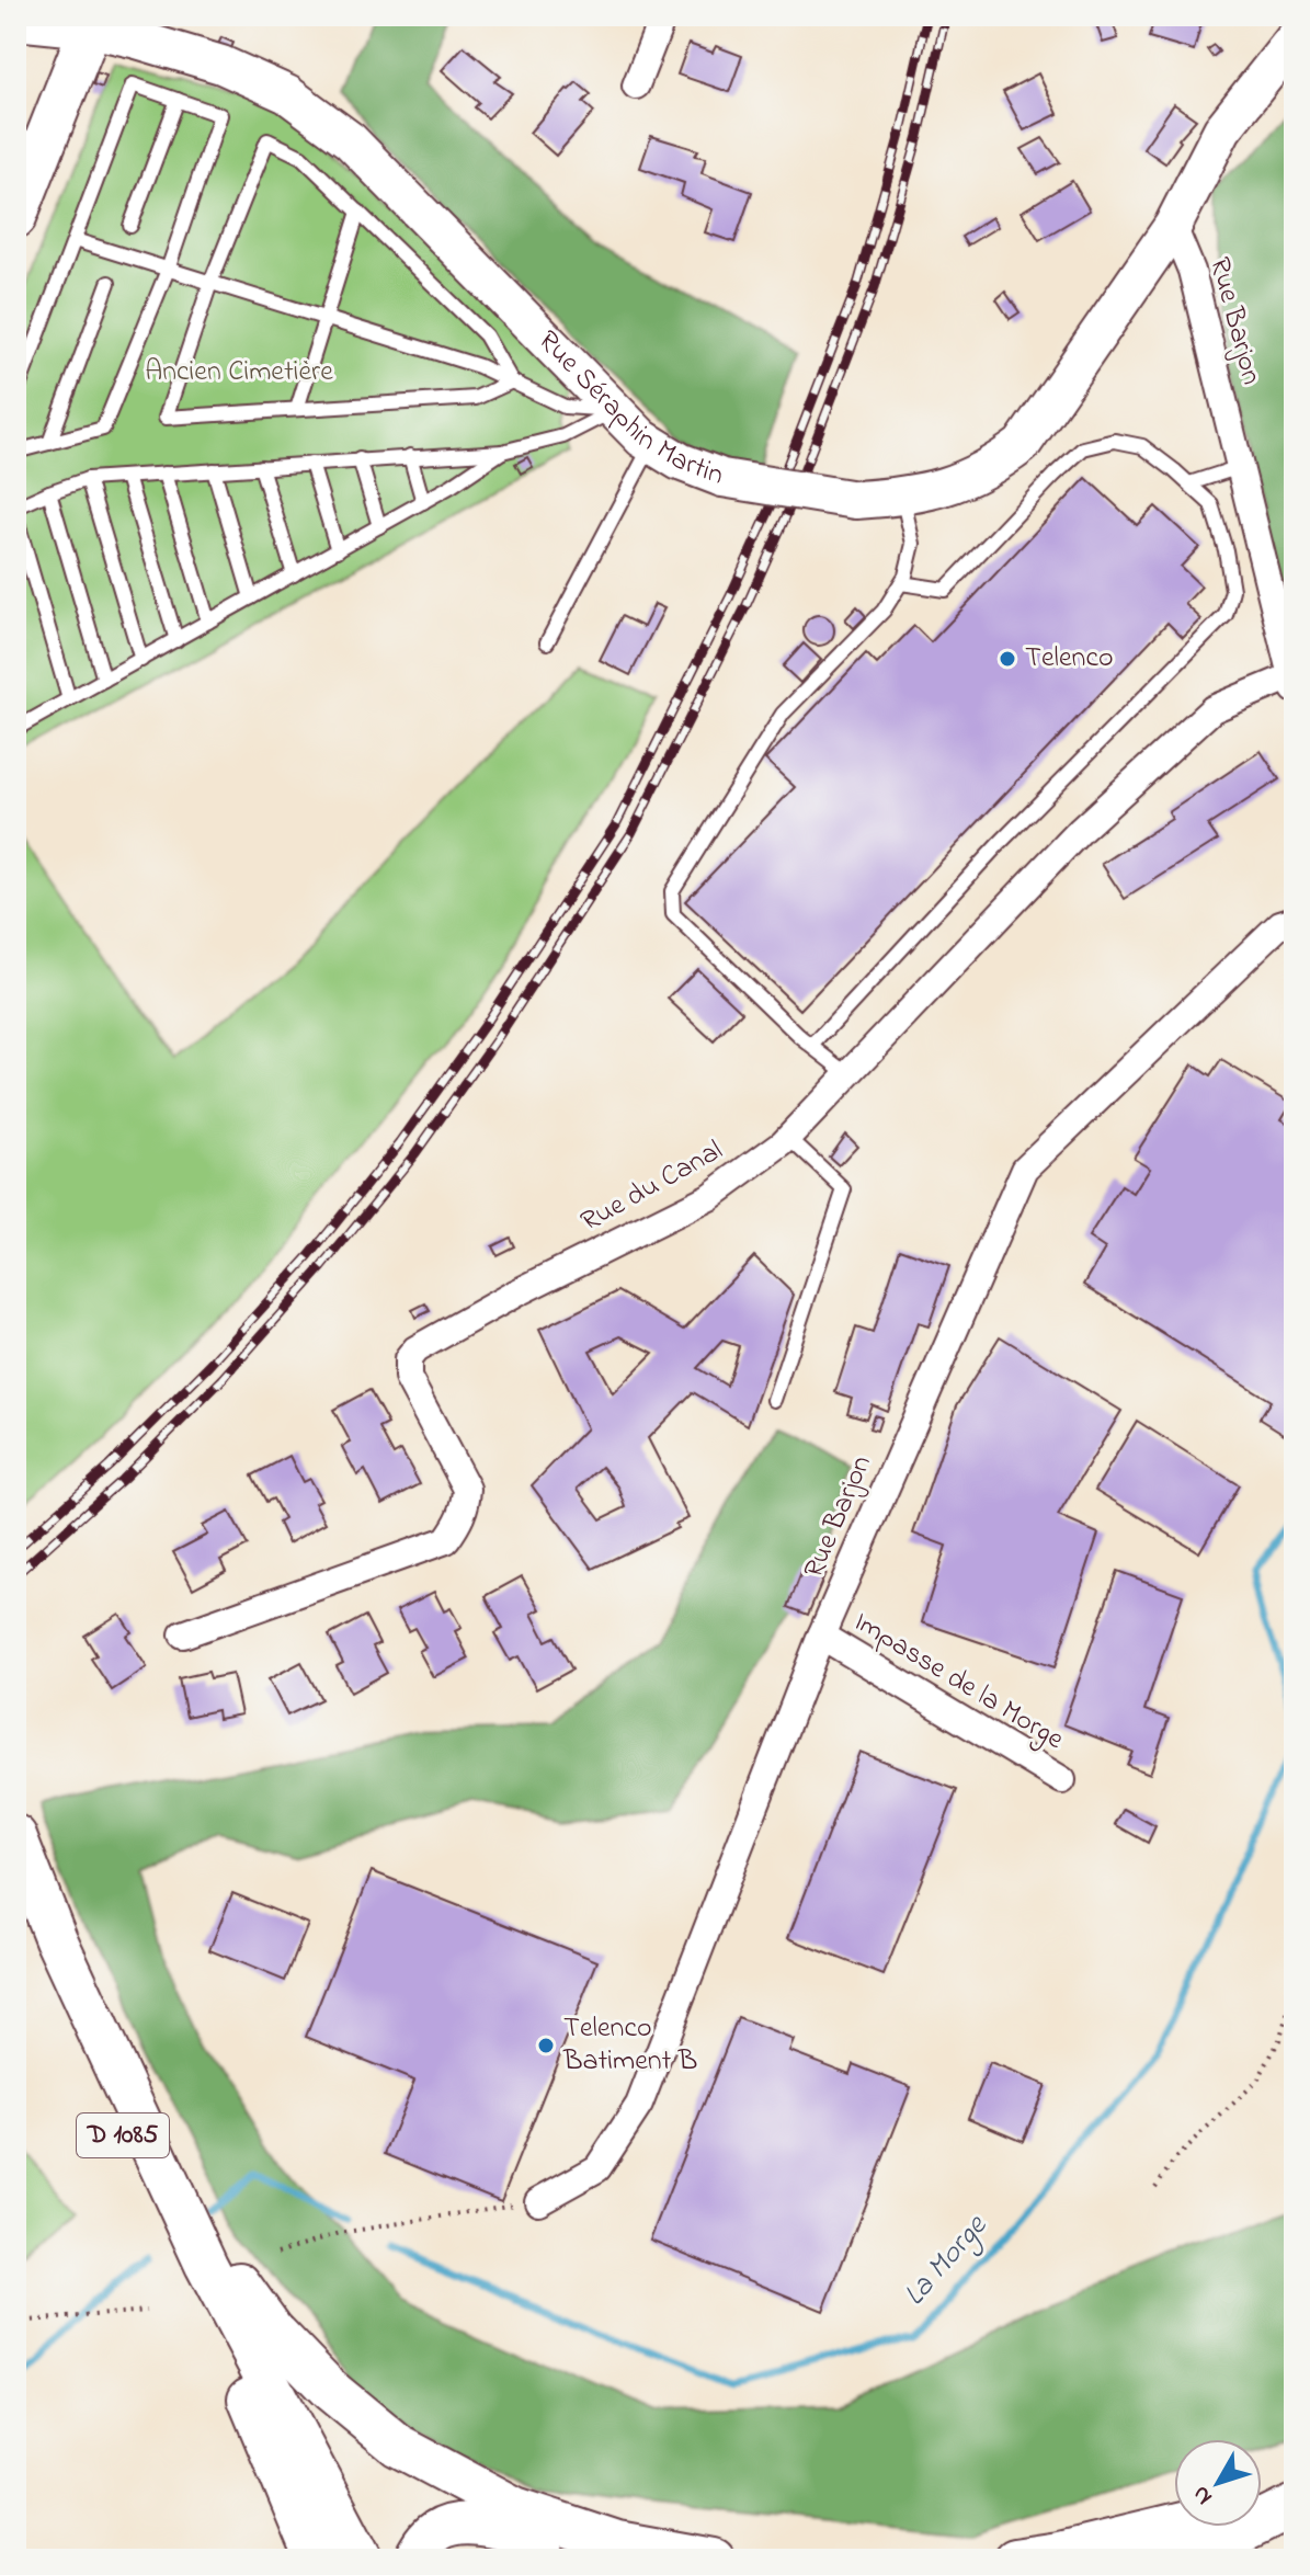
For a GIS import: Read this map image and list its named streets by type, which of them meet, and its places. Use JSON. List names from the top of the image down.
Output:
{
  "streets": {
    "main road": ["D 1085"],
    "street": [
      "Rue Barjon",
      "Rue Séraphin Martin",
      "Rue du Canal",
      "Impasse de la Morge"
    ]
  },
  "crossings": [
    ["Rue Barjon", "Rue Séraphin Martin"],
    ["Rue Barjon", "Rue du Canal"],
    ["Rue Barjon", "Impasse de la Morge"]
  ],
  "water": ["La Morge"],
  "parks": ["Ancien Cimetière"],
  "places": ["Telenco", "Telenco Batiment B"],
  "north": "bottom left"
}
